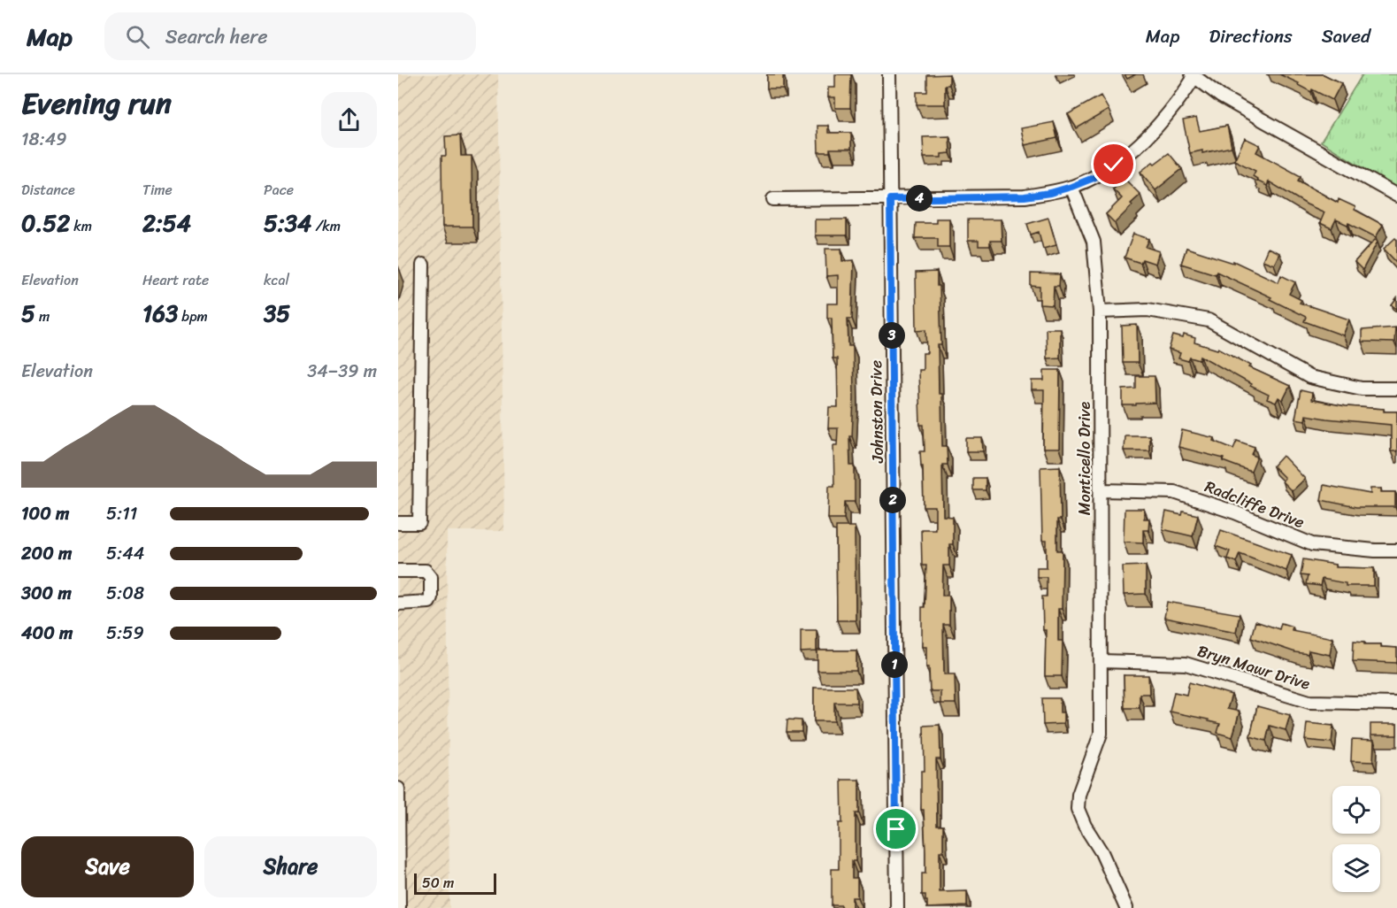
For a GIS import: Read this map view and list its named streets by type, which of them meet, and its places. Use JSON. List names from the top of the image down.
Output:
{
  "streets": {
    "street": [
      "Johnston Drive",
      "Monticello Drive",
      "Radcliffe Drive",
      "Bryn Mawr Drive"
    ]
  },
  "crossings": [
    ["Monticello Drive", "Radcliffe Drive"],
    ["Monticello Drive", "Bryn Mawr Drive"]
  ],
  "scale_bar": "50 m",
  "page": {
    "header": "Map",
    "search": "Search here",
    "nav": ["Map", "Directions", "Saved"],
    "heading": ["Evening run", "18:49"],
    "stats": [
      ["Distance", "0.52 km"],
      ["Time", "2:54"],
      ["Pace", "5:34 /km"],
      ["Elevation", "5 m"],
      ["Heart rate", "163 bpm"],
      ["kcal", "35"]
    ],
    "pins": [
      "4",
      "3",
      "2",
      "1"
    ],
    "chart": ["Elevation", "34–39 m"],
    "list": [
      {
        "name": "100 m",
        "note": "5:11"
      },
      {
        "name": "200 m",
        "note": "5:44"
      },
      {
        "name": "300 m",
        "note": "5:08"
      },
      {
        "name": "400 m",
        "note": "5:59"
      }
    ],
    "buttons": ["Save", "Share"],
    "scale": "50 m"
  }
}
